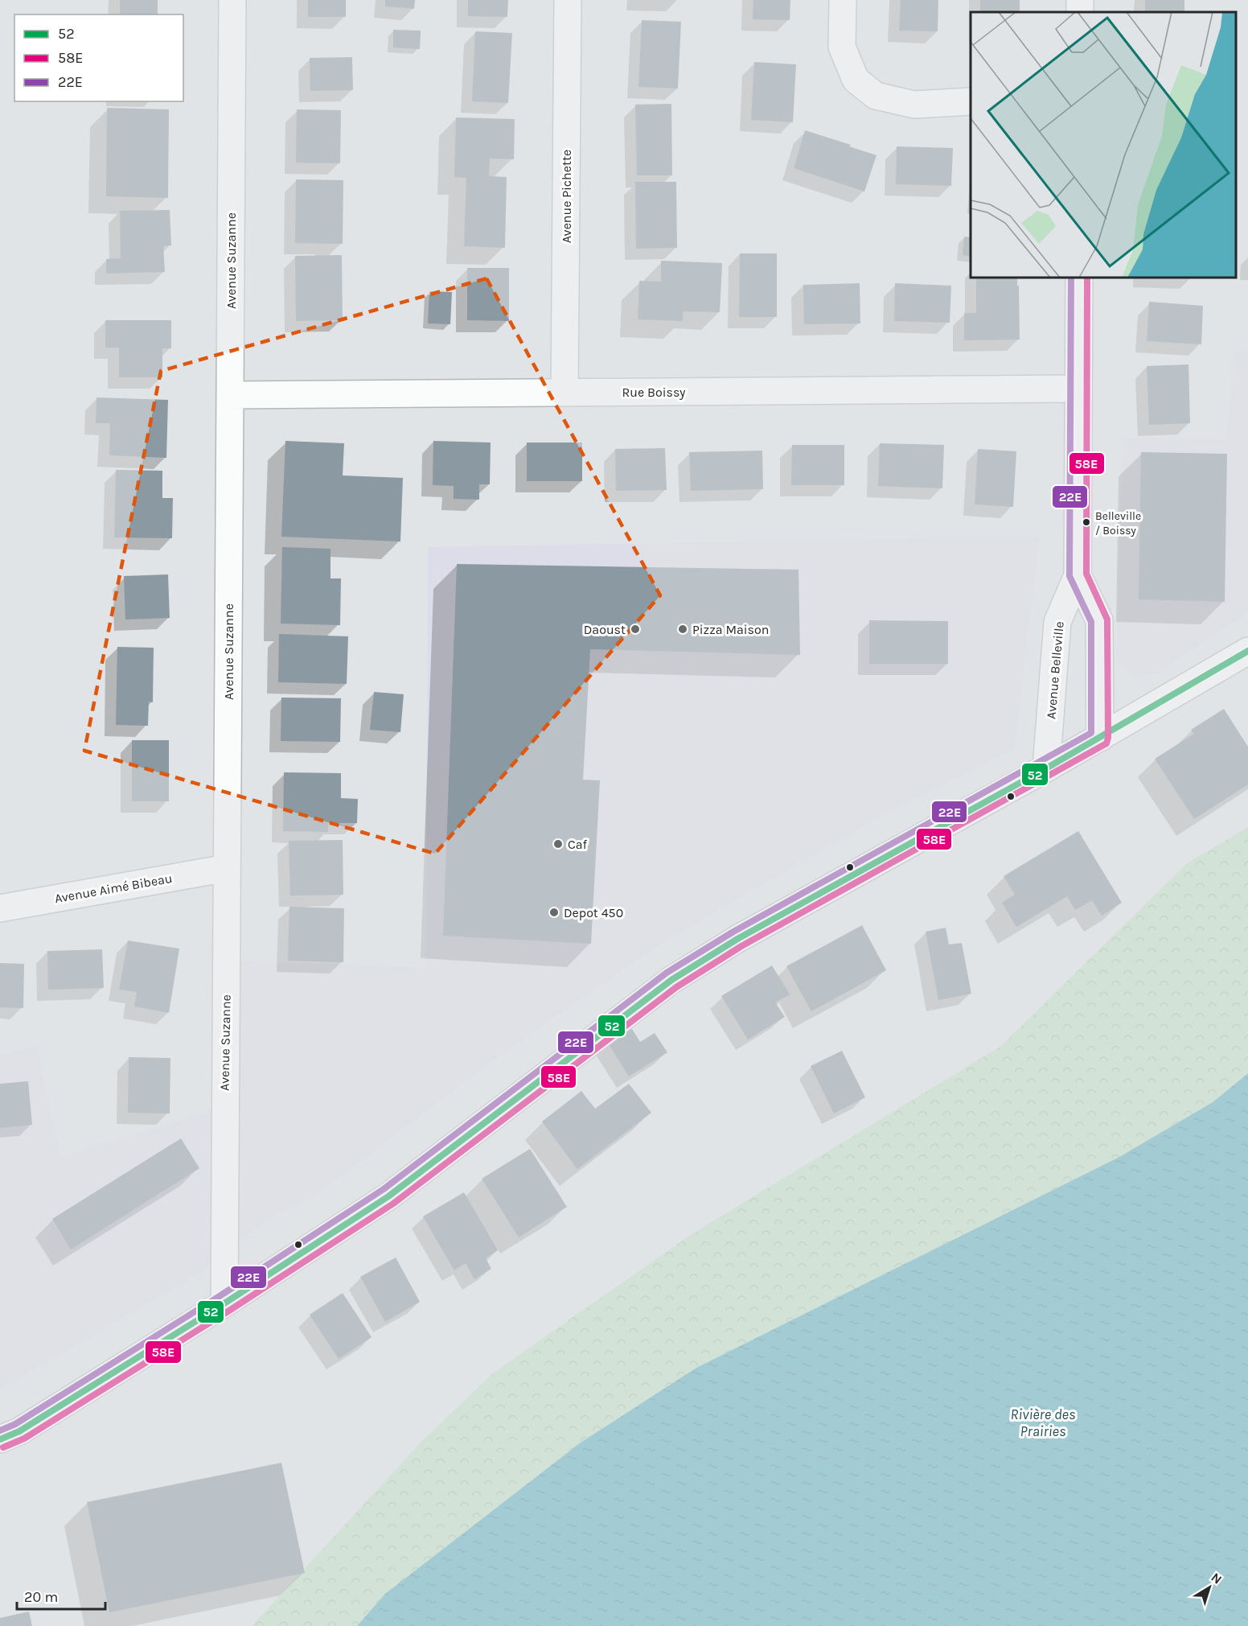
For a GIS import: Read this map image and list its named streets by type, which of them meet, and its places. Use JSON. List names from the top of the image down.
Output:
{
  "streets": {
    "street": [
      "Avenue Pichette",
      "Avenue Suzanne",
      "Rue Boissy",
      "Avenue Belleville",
      "Avenue Aimé Bibeau"
    ]
  },
  "crossings": [
    ["Avenue Pichette", "Rue Boissy"],
    ["Avenue Suzanne", "Rue Boissy"],
    ["Avenue Suzanne", "Avenue Aimé Bibeau"],
    ["Rue Boissy", "Avenue Belleville"]
  ],
  "water": ["Rivière des Prairies"],
  "places": [
    "Belleville / Boissy",
    "Daoust",
    "Pizza Maison",
    "Caf",
    "Depot 450"
  ],
  "lines": ["transit line 58E", "transit line 22E", "transit line 52"],
  "legend": ["52", "58E", "22E"],
  "scale_bar": "20 m",
  "north": "top right"
}
